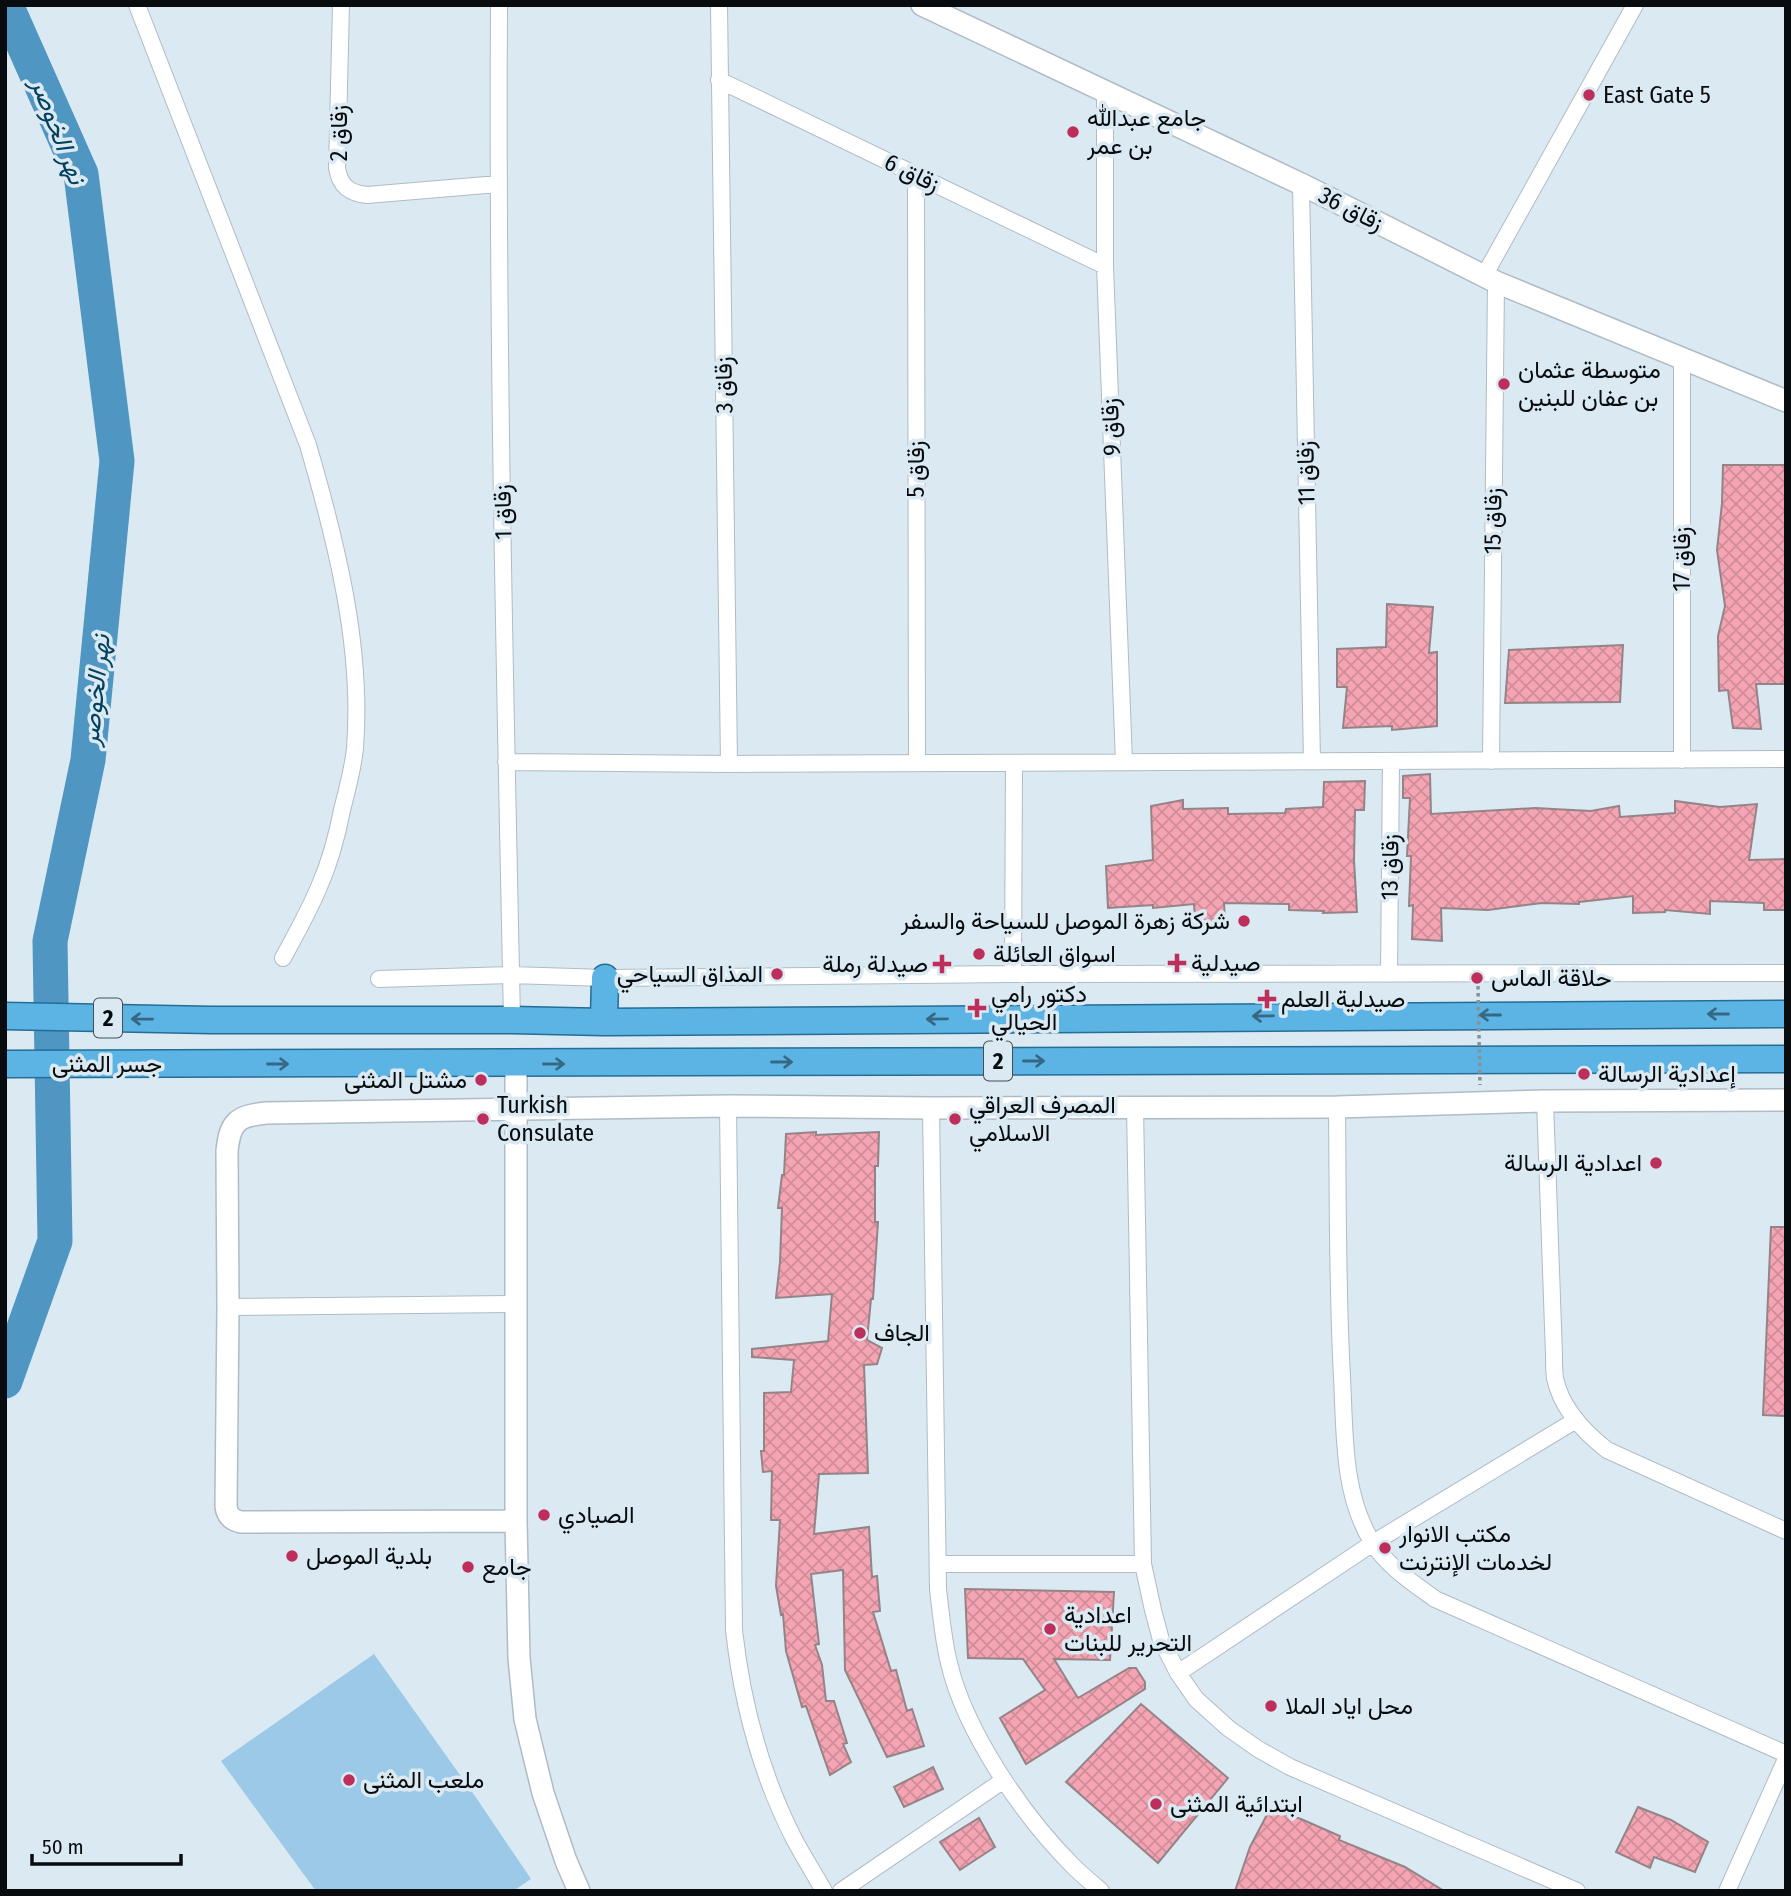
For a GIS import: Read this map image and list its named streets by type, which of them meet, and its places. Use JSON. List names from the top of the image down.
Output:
{
  "streets": {
    "highway": ["2", "جسر المثنى"],
    "street": [
      "زقاق 2",
      "زقاق 6",
      "زقاق 36",
      "زقاق 3",
      "زقاق 9",
      "زقاق 5",
      "زقاق 11",
      "زقاق 1",
      "زقاق 15",
      "زقاق 17",
      "زقاق 13"
    ]
  },
  "crossings": [
    ["زقاق 2", "زقاق 1"],
    ["زقاق 6", "زقاق 3"],
    ["زقاق 6", "زقاق 9"],
    ["زقاق 6", "زقاق 5"],
    ["زقاق 36", "زقاق 9"],
    ["زقاق 36", "زقاق 11"],
    ["زقاق 36", "زقاق 15"],
    ["زقاق 36", "زقاق 17"],
    ["زقاق 1", "2"],
    ["زقاق 1", "جسر المثنى"],
    ["2", "جسر المثنى"]
  ],
  "water": ["نهر الخوصر"],
  "places": {
    "other": [
      "East Gate 5",
      "جامع عبدالله بن عمر",
      "متوسطة عثمان بن عفان للبنين",
      "شركة زهرة الموصل للسياحة والسفر",
      "اسواق العائلة",
      "المذاق السياحي",
      "حلاقة الماس",
      "إعدادية الرسالة",
      "مشتل المثنى",
      "Turkish Consulate",
      "المصرف العراقي الاسلامي",
      "اعدادية الرسالة",
      "الجاف",
      "الصيادي",
      "مكتب الانوار لخدمات الإنترنت",
      "بلدية الموصل",
      "جامع",
      "اعدادية التحرير للبنات",
      "محل اياد الملا",
      "ملعب المثنى",
      "ابتدائية المثنى"
    ],
    "health": [
      "صيدلية",
      "صيدلة رملة",
      "صيدلية العلم",
      "دكتور رامي الحيالي"
    ]
  },
  "scale_bar": "50 m"
}
